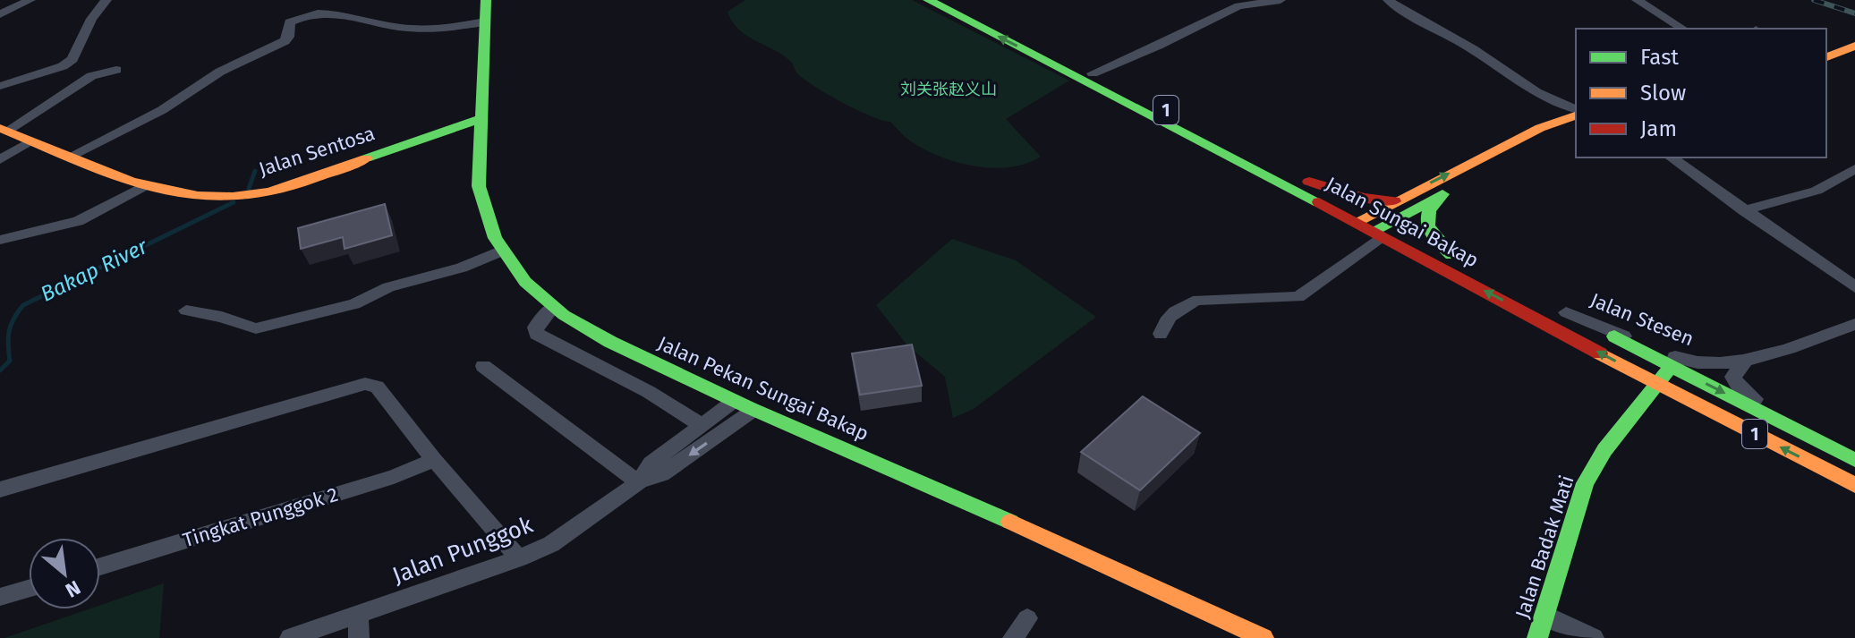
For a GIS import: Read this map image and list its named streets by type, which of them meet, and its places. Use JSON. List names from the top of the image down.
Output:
{
  "streets": {
    "main road": [
      "1",
      "Jalan Sentosa",
      "Jalan Sungai Bakap",
      "Jalan Pekan Sungai Bakap",
      "Jalan Badak Mati"
    ],
    "street": ["Jalan Stesen", "Tingkat Punggok 2", "Jalan Punggok"]
  },
  "crossings": [
    ["1", "Jalan Stesen"],
    ["1", "Jalan Badak Mati"],
    ["Jalan Sentosa", "Jalan Pekan Sungai Bakap"],
    ["Jalan Sungai Bakap", "Jalan Badak Mati"],
    ["Jalan Pekan Sungai Bakap", "Jalan Punggok"]
  ],
  "water": ["Bakap River"],
  "parks": ["刘关张赵义山"],
  "legend": ["Fast", "Slow", "Jam"],
  "north": "bottom right"
}
